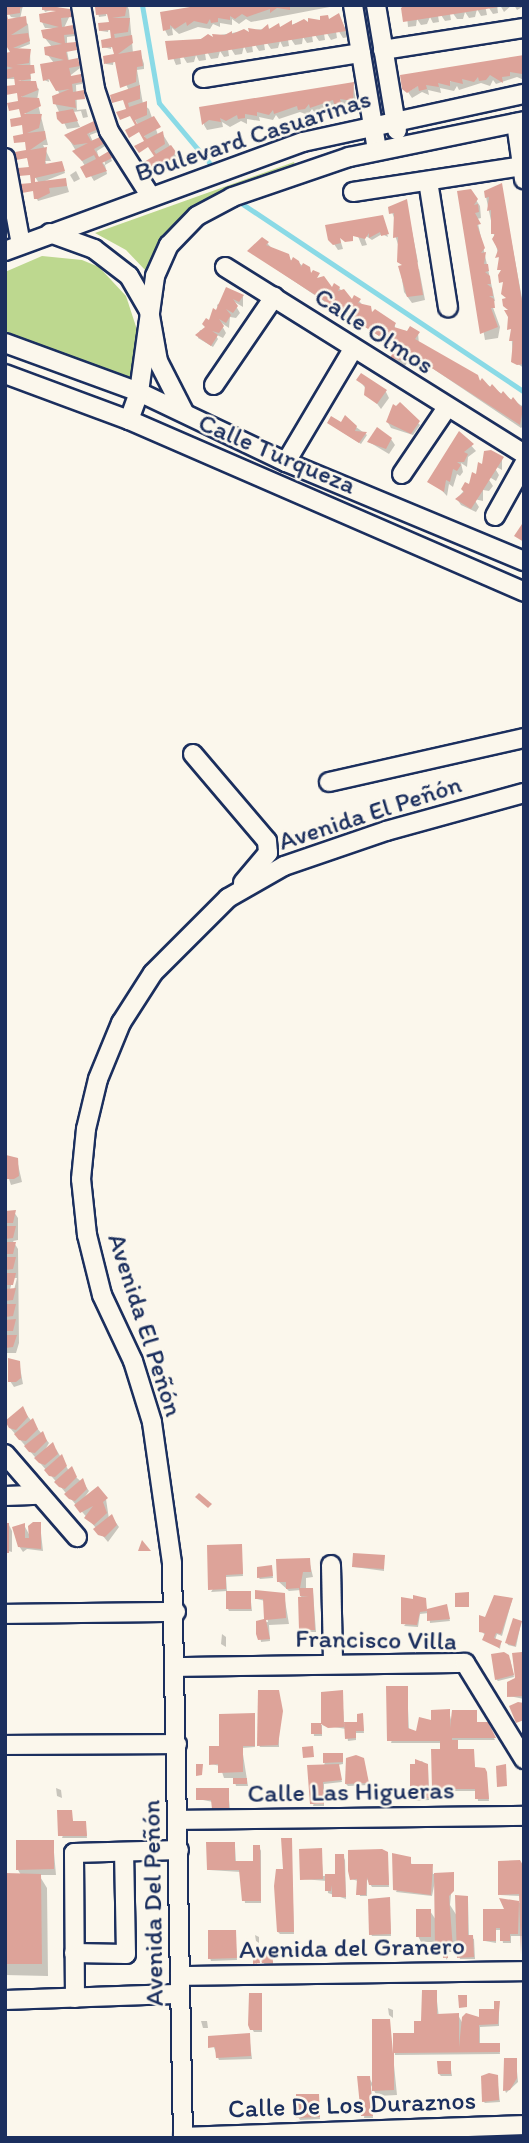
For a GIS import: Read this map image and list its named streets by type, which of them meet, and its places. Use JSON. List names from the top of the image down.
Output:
{
  "streets": {
    "street": [
      "Boulevard Casuarinas",
      "Calle Olmos",
      "Calle Turqueza",
      "Avenida El Peñón",
      "Francisco Villa",
      "Calle Las Higueras",
      "Avenida Del Peñón",
      "Avenida del Granero",
      "Calle De Los Duraznos"
    ]
  },
  "crossings": [
    ["Boulevard Casuarinas", "Calle Turqueza"],
    ["Avenida El Peñón", "Francisco Villa"],
    ["Avenida El Peñón", "Avenida Del Peñón"],
    ["Francisco Villa", "Avenida Del Peñón"],
    ["Calle Las Higueras", "Avenida Del Peñón"],
    ["Avenida Del Peñón", "Avenida del Granero"],
    ["Avenida Del Peñón", "Calle De Los Duraznos"]
  ]
}
